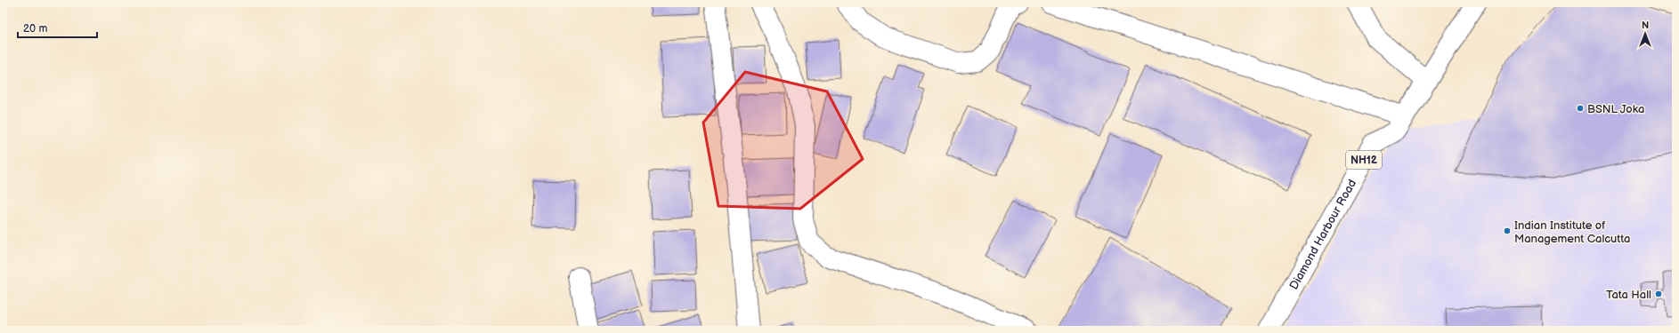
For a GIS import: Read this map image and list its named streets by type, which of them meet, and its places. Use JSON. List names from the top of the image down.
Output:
{
  "streets": {
    "main road": ["NH12", "Diamond Harbour Road"]
  },
  "places": ["BSNL Joka", "Indian Institute of Management Calcutta", "Tata Hall"],
  "scale_bar": "20 m",
  "north": "top"
}
